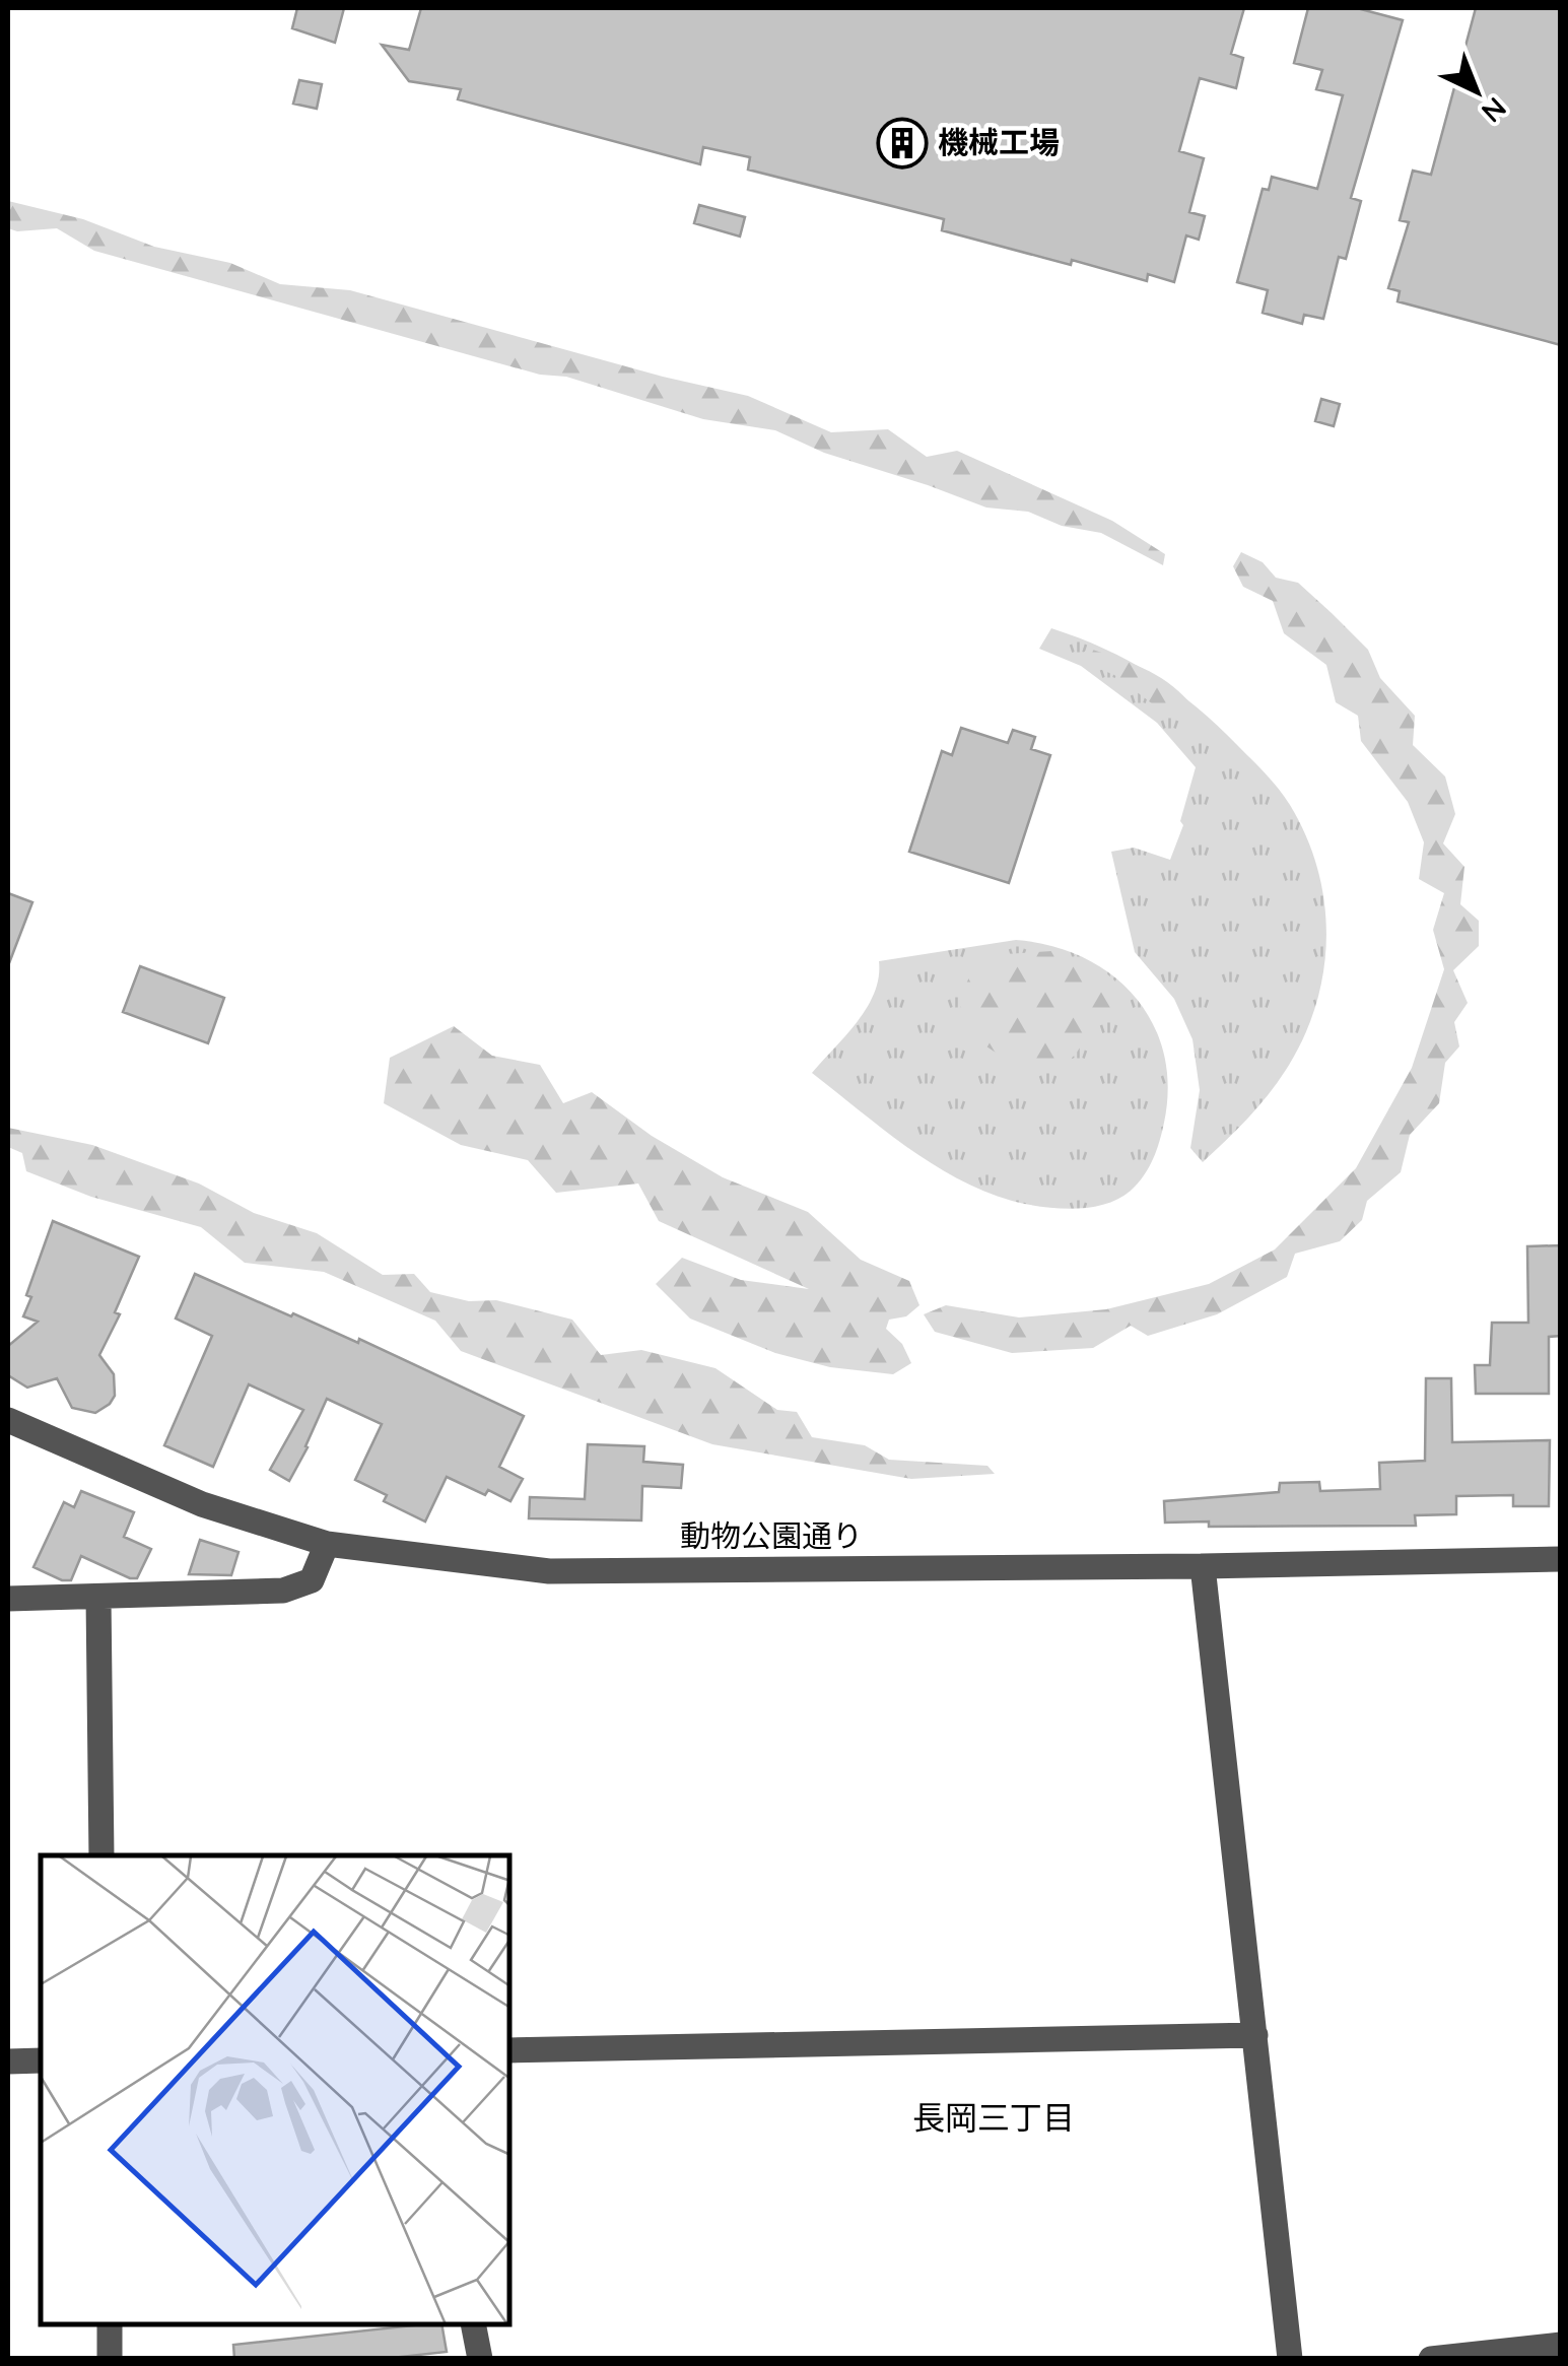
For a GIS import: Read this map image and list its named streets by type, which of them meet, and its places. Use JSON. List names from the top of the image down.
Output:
{
  "streets": {
    "street": ["動物公園通り"]
  },
  "districts": ["長岡三丁目"],
  "places": {
    "building": ["機械工場"]
  },
  "north": "bottom right"
}
